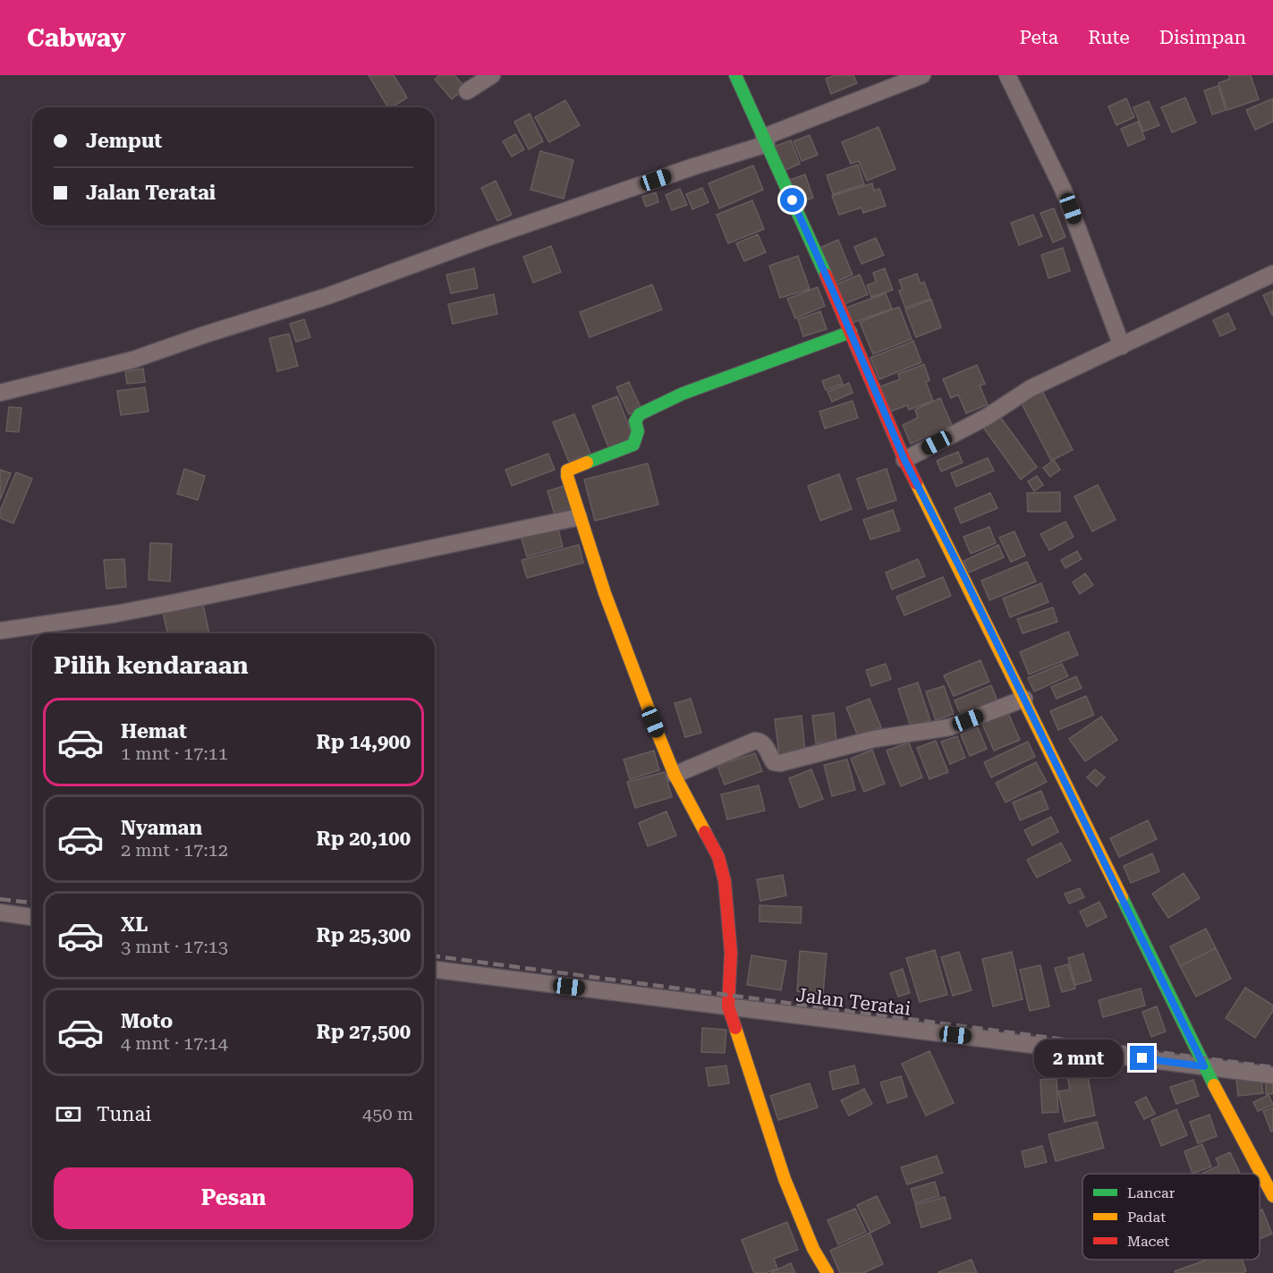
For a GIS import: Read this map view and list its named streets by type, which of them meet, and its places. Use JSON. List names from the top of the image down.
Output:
{
  "streets": {
    "street": ["Jalan Teratai"]
  },
  "legend": ["Lancar", "Padat", "Macet"],
  "page": {
    "header": "Cabway",
    "nav": ["Peta", "Rute", "Disimpan"],
    "banner": ["Jemput", "Jalan Teratai"],
    "heading": "Pilih kendaraan",
    "list": [
      {
        "name": "Hemat",
        "note": "1 mnt · 17:11",
        "value": "Rp 14,900"
      },
      {
        "name": "Nyaman",
        "note": "2 mnt · 17:12",
        "value": "Rp 20,100"
      },
      {
        "name": "XL",
        "note": "3 mnt · 17:13",
        "value": "Rp 25,300"
      },
      {
        "name": "Moto",
        "note": "4 mnt · 17:14",
        "value": "Rp 27,500"
      }
    ],
    "bubble": "2 mnt",
    "pay": ["Tunai", "450 m"],
    "buttons": "Pesan"
  }
}
